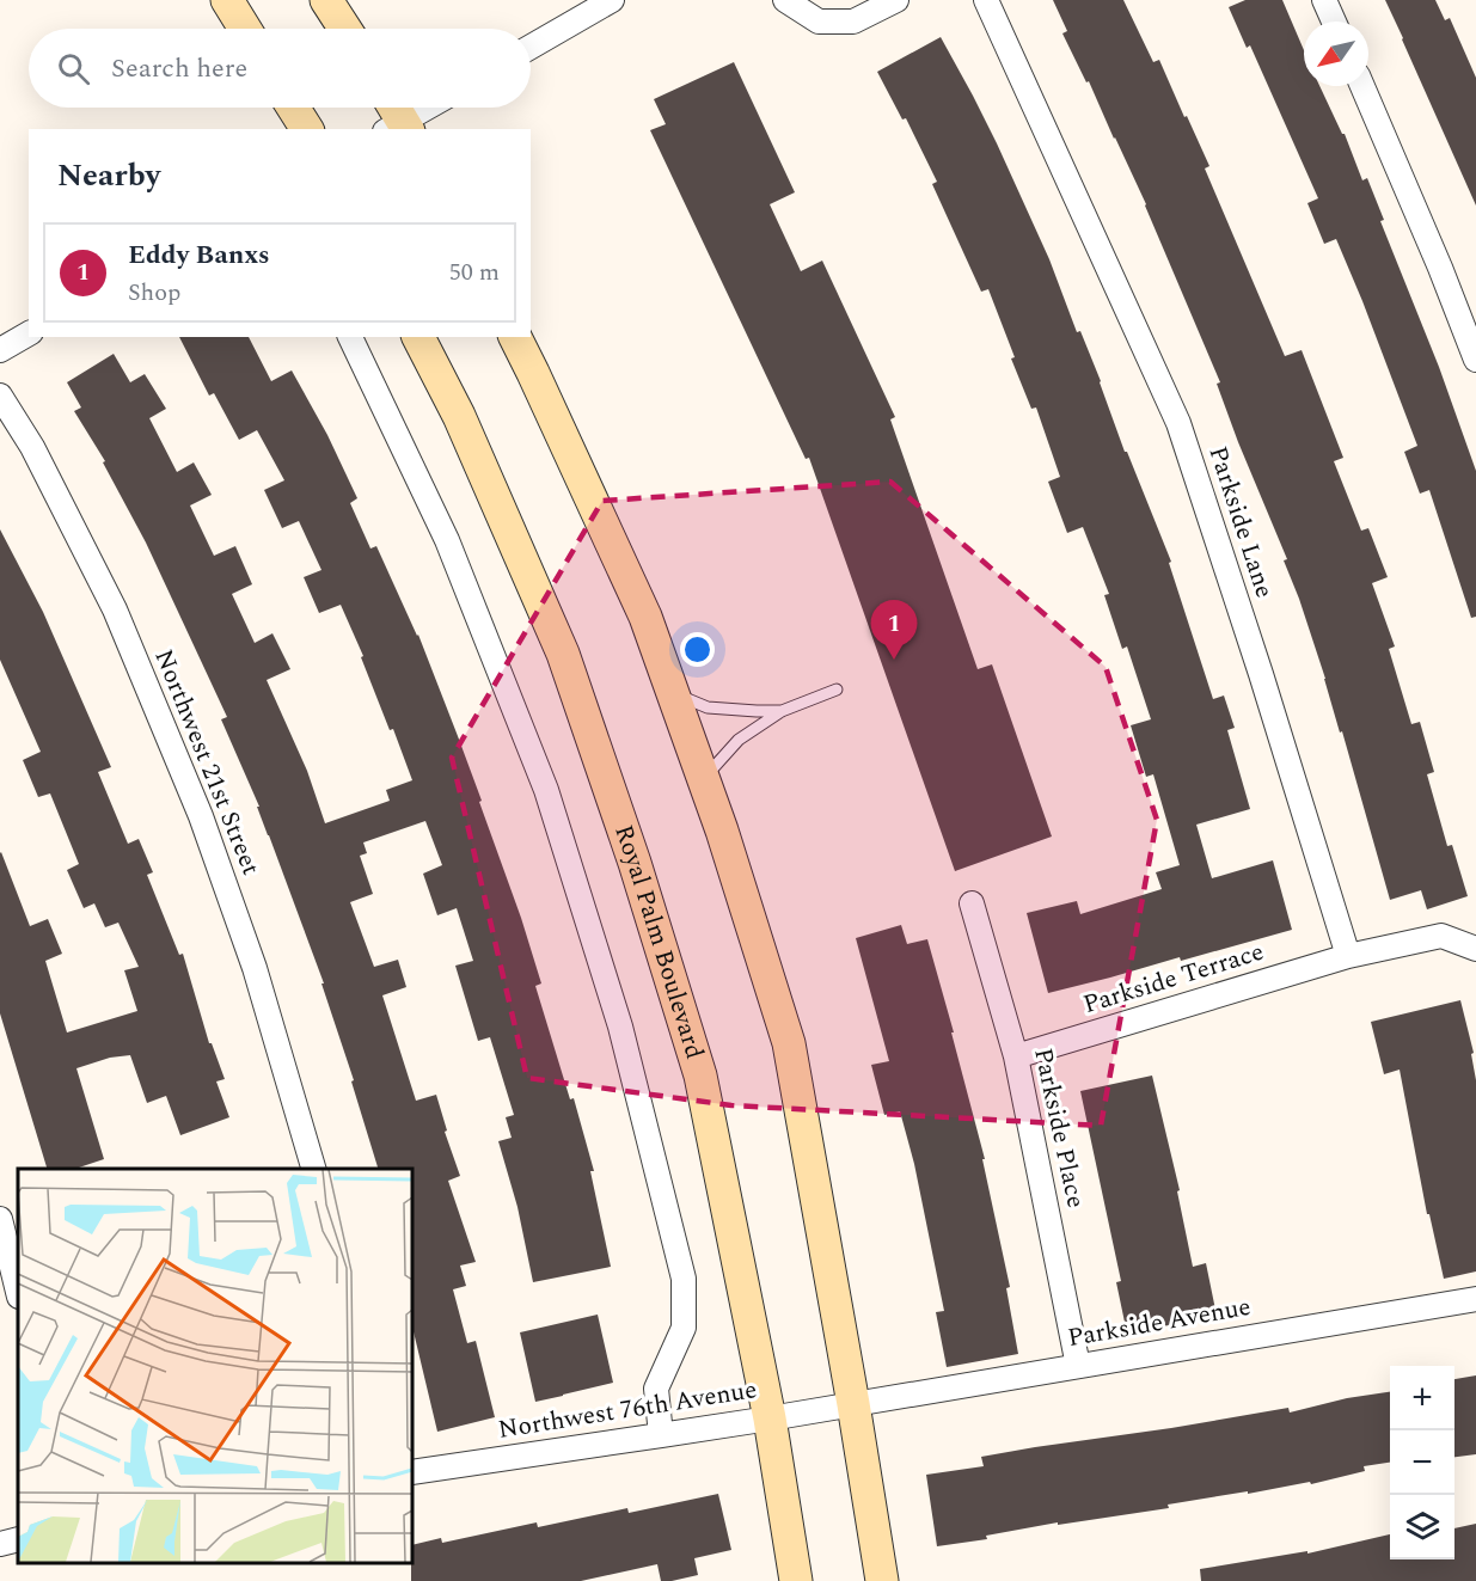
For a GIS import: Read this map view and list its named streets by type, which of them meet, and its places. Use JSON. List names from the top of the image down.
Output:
{
  "streets": {
    "main road": ["Royal Palm Boulevard"],
    "street": [
      "Parkside Lane",
      "Northwest 21st Street",
      "Parkside Terrace",
      "Parkside Place",
      "Parkside Avenue",
      "Northwest 76th Avenue"
    ]
  },
  "crossings": [
    ["Parkside Lane", "Parkside Terrace"],
    ["Royal Palm Boulevard", "Northwest 76th Avenue"],
    ["Parkside Terrace", "Parkside Place"],
    ["Parkside Place", "Parkside Avenue"],
    ["Parkside Avenue", "Northwest 76th Avenue"]
  ],
  "north": "bottom left",
  "page": {
    "search": "Search here",
    "heading": "Nearby",
    "list": [
      {
        "mark": "1",
        "name": "Eddy Banxs",
        "note": "Shop",
        "value": "50 m"
      }
    ],
    "pins": "1",
    "map_buttons": ["+", "−"]
  }
}
